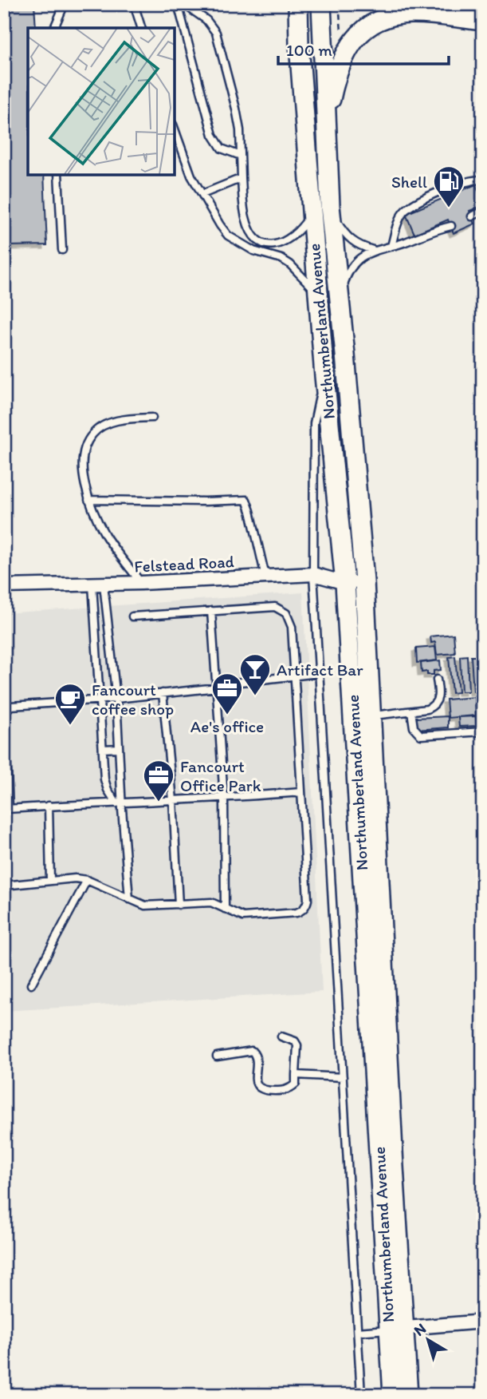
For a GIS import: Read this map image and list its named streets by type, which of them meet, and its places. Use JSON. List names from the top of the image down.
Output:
{
  "streets": {
    "main road": ["Northumberland Avenue"],
    "street": ["Felstead Road"]
  },
  "crossings": [
    ["Northumberland Avenue", "Felstead Road"]
  ],
  "places": {
    "fuel station": ["Shell"],
    "bar": ["Artifact Bar"],
    "office": ["Ae's office", "Fancourt Office Park"],
    "cafe": ["Fancourt coffee shop"]
  },
  "scale_bar": "100 m",
  "north": "top left"
}
